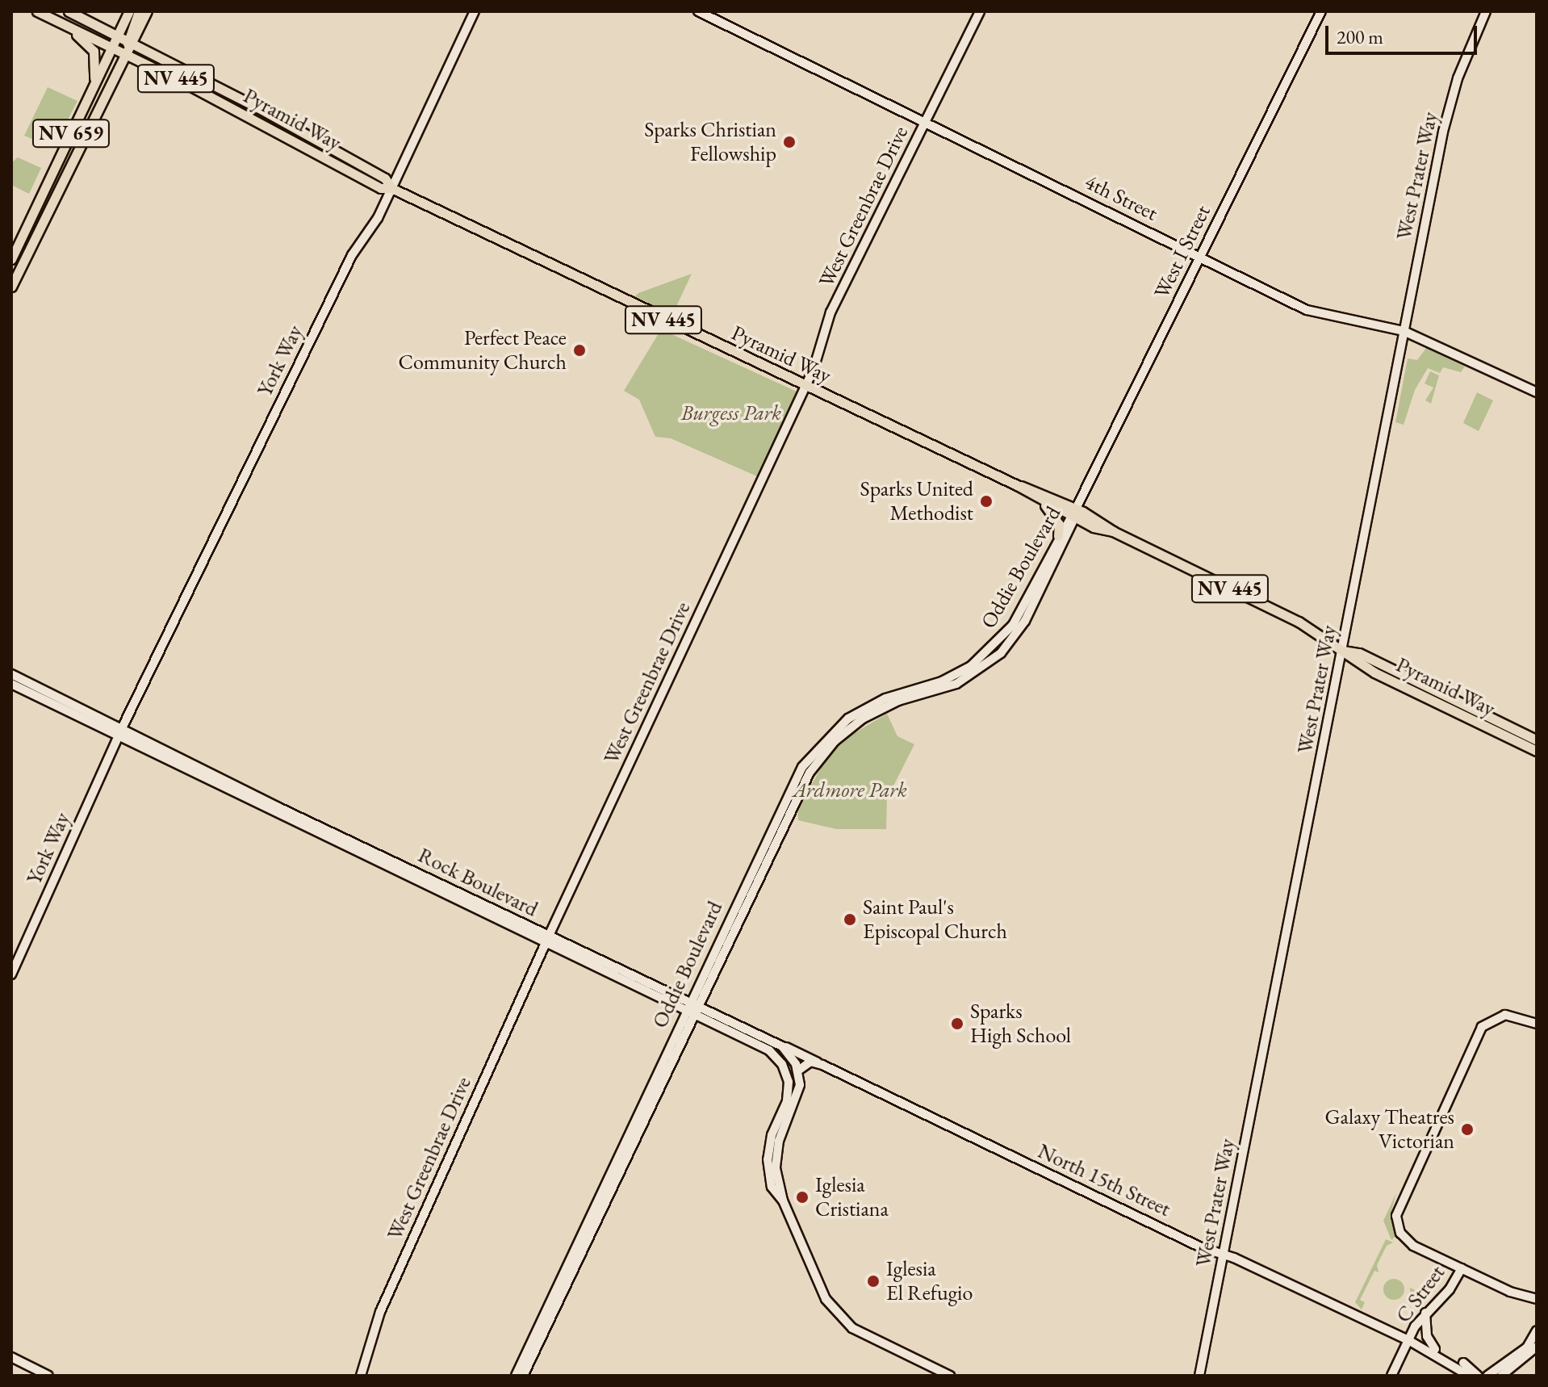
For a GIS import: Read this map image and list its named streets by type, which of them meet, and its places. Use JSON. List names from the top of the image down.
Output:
{
  "streets": {
    "main road": ["NV 445", "Pyramid Way", "NV 659"],
    "street": [
      "West Prater Way",
      "4th Street",
      "West Greenbrae Drive",
      "West I Street",
      "York Way",
      "Oddie Boulevard",
      "Rock Boulevard",
      "North 15th Street",
      "C Street"
    ]
  },
  "crossings": [
    ["Pyramid Way", "NV 659"],
    ["Pyramid Way", "West Prater Way"],
    ["Pyramid Way", "West Greenbrae Drive"],
    ["Pyramid Way", "West I Street"],
    ["Pyramid Way", "York Way"],
    ["Pyramid Way", "Oddie Boulevard"],
    ["West Prater Way", "4th Street"],
    ["West Prater Way", "North 15th Street"],
    ["4th Street", "West Greenbrae Drive"],
    ["4th Street", "West I Street"],
    ["West Greenbrae Drive", "Rock Boulevard"],
    ["West I Street", "Oddie Boulevard"],
    ["York Way", "Rock Boulevard"],
    ["Oddie Boulevard", "Rock Boulevard"],
    ["Rock Boulevard", "North 15th Street"],
    ["North 15th Street", "C Street"]
  ],
  "parks": ["Burgess Park", "Ardmore Park"],
  "places": [
    "Sparks Christian Fellowship",
    "Perfect Peace Community Church",
    "Sparks United Methodist",
    "Saint Paul's Episcopal Church",
    "Sparks High School",
    "Galaxy Theatres Victorian",
    "Iglesia Cristiana",
    "Iglesia El Refugio"
  ],
  "scale_bar": "200 m"
}
